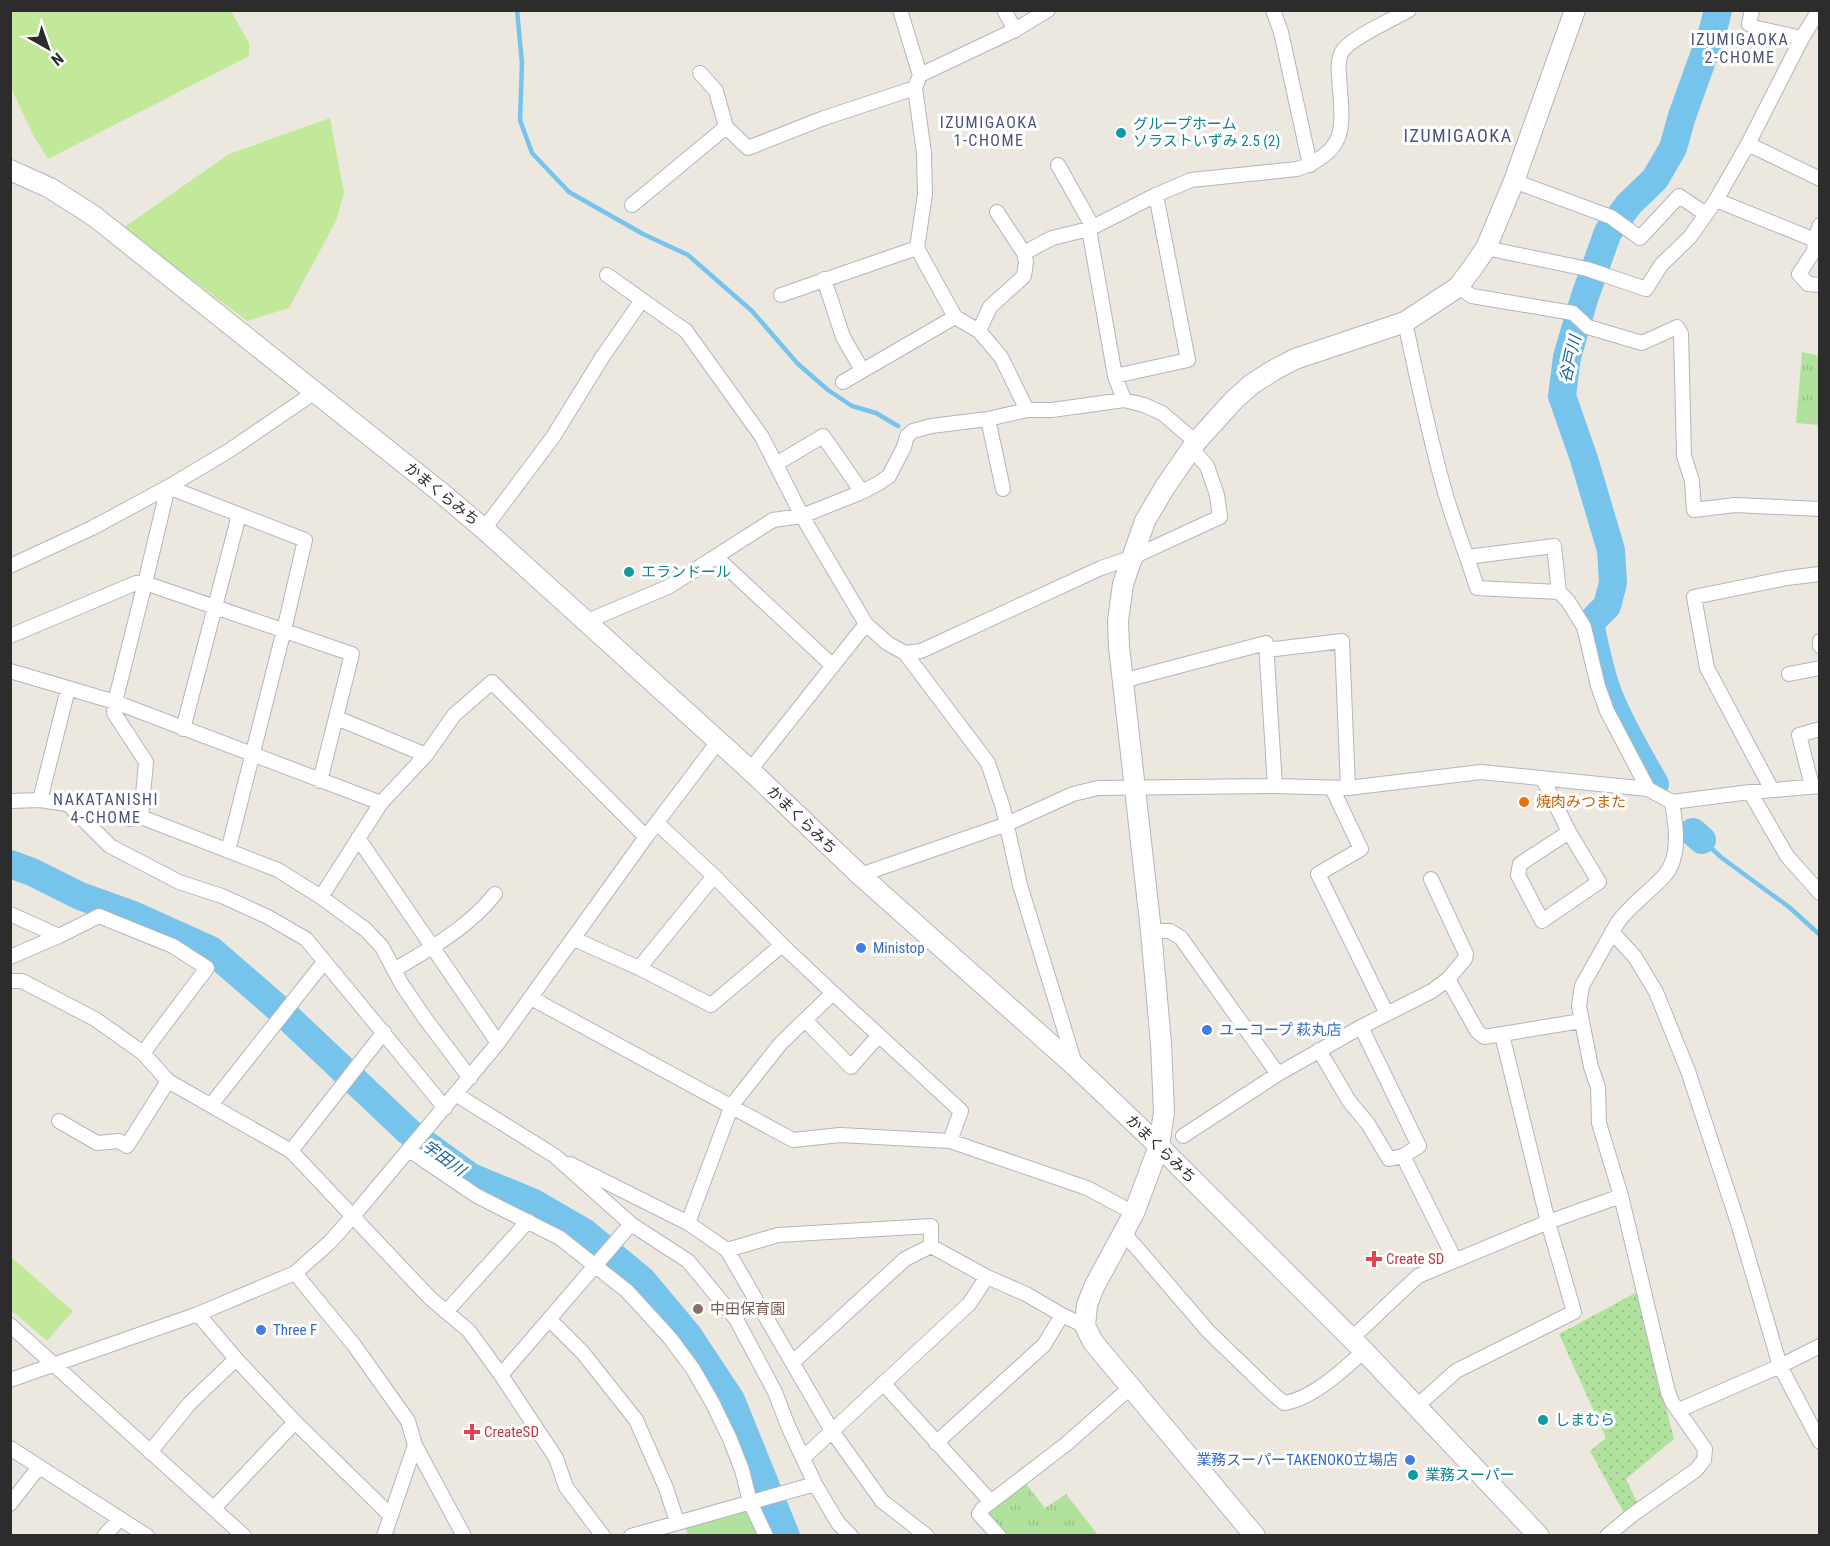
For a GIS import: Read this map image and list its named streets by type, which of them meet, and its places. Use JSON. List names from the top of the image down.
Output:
{
  "streets": {
    "main road": ["かまくらみち"]
  },
  "districts": [
    "IZUMIGAOKA 2-CHOME",
    "IZUMIGAOKA 1-CHOME",
    "IZUMIGAOKA",
    "NAKATANISHI 4-CHOME"
  ],
  "water": ["谷戸川", "宇田川"],
  "places": {
    "other": [
      "グループホーム ソラストいずみ 2.5 (2)",
      "エランドール",
      "焼肉みつまた",
      "Ministop",
      "ユーコープ 萩丸店",
      "中田保育園",
      "Three F",
      "しまむら",
      "業務スーパーTAKENOKO立場店",
      "業務スーパー"
    ],
    "health": ["Create SD", "CreateSD"]
  },
  "north": "bottom right"
}
